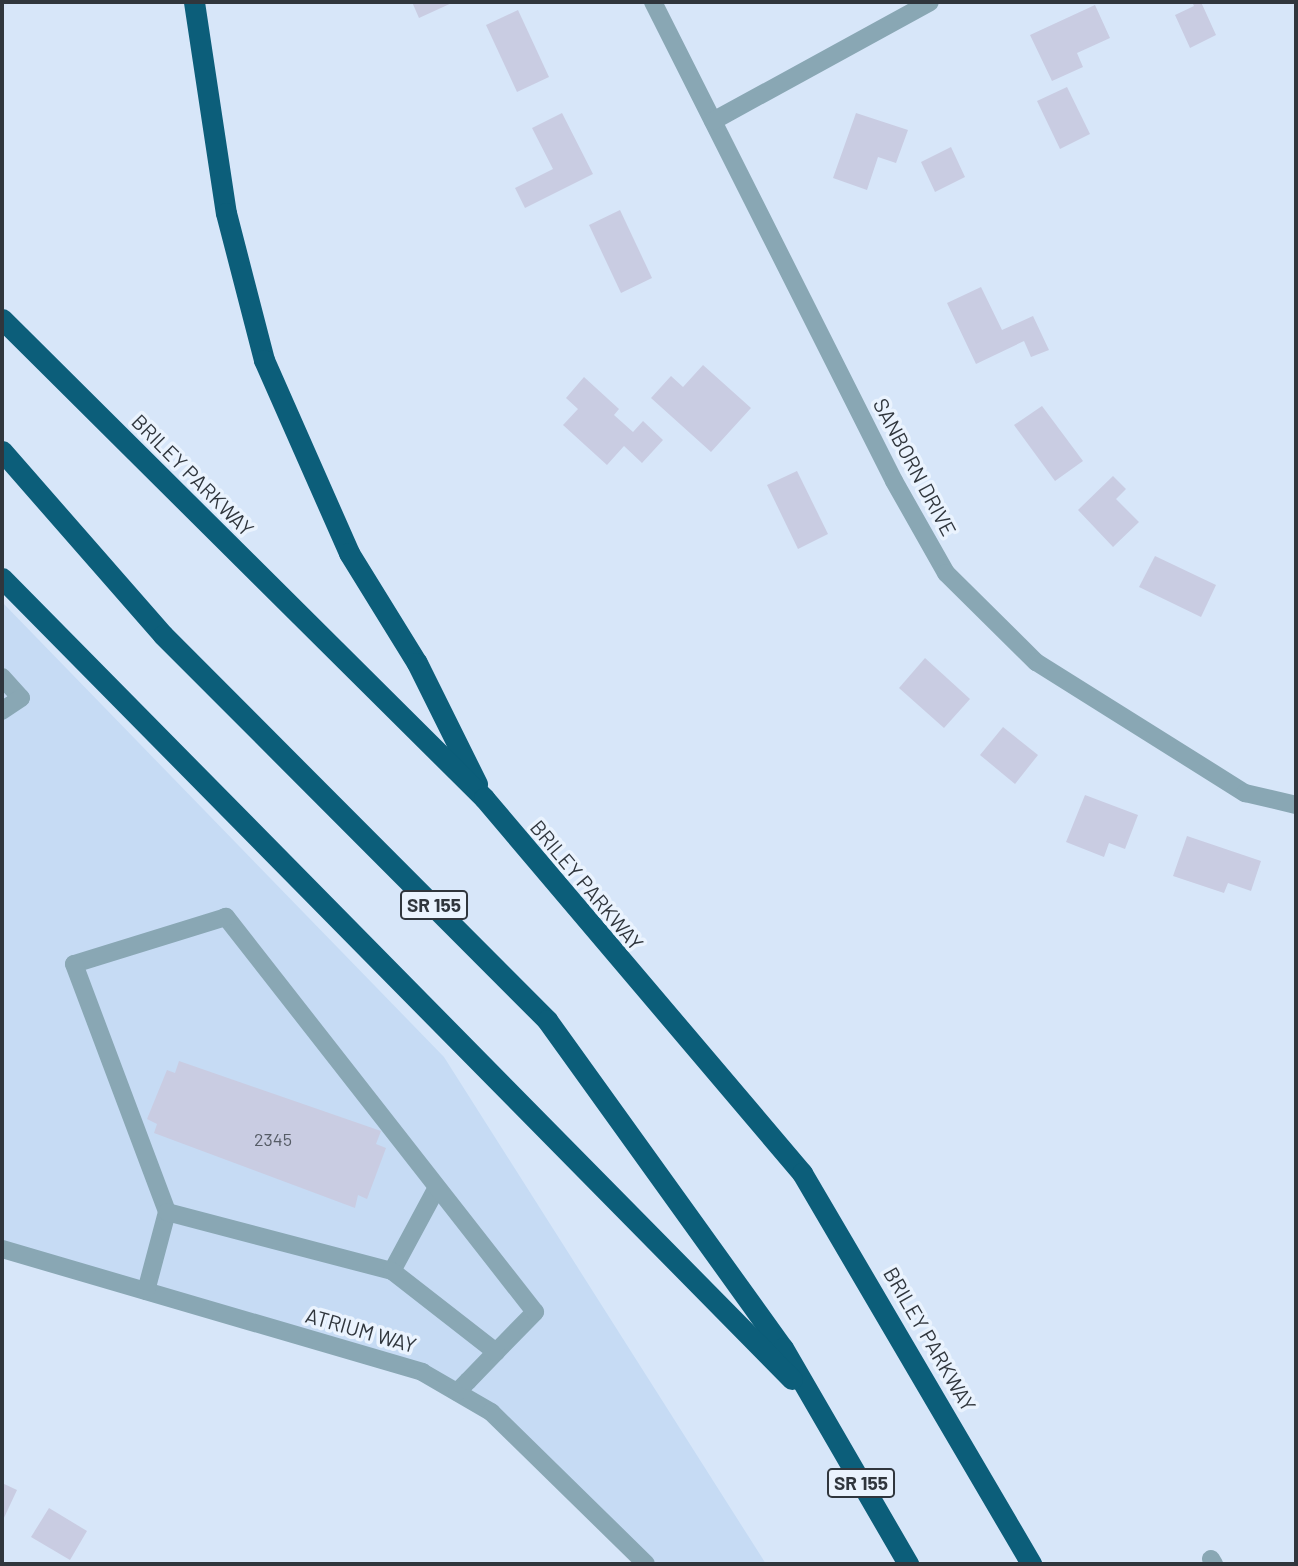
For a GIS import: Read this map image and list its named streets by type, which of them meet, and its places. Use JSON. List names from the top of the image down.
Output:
{
  "streets": {
    "highway": ["BRILEY PARKWAY", "SR 155"],
    "street": ["SANBORN DRIVE", "ATRIUM WAY"]
  },
  "house_numbers": ["2345"]
}
